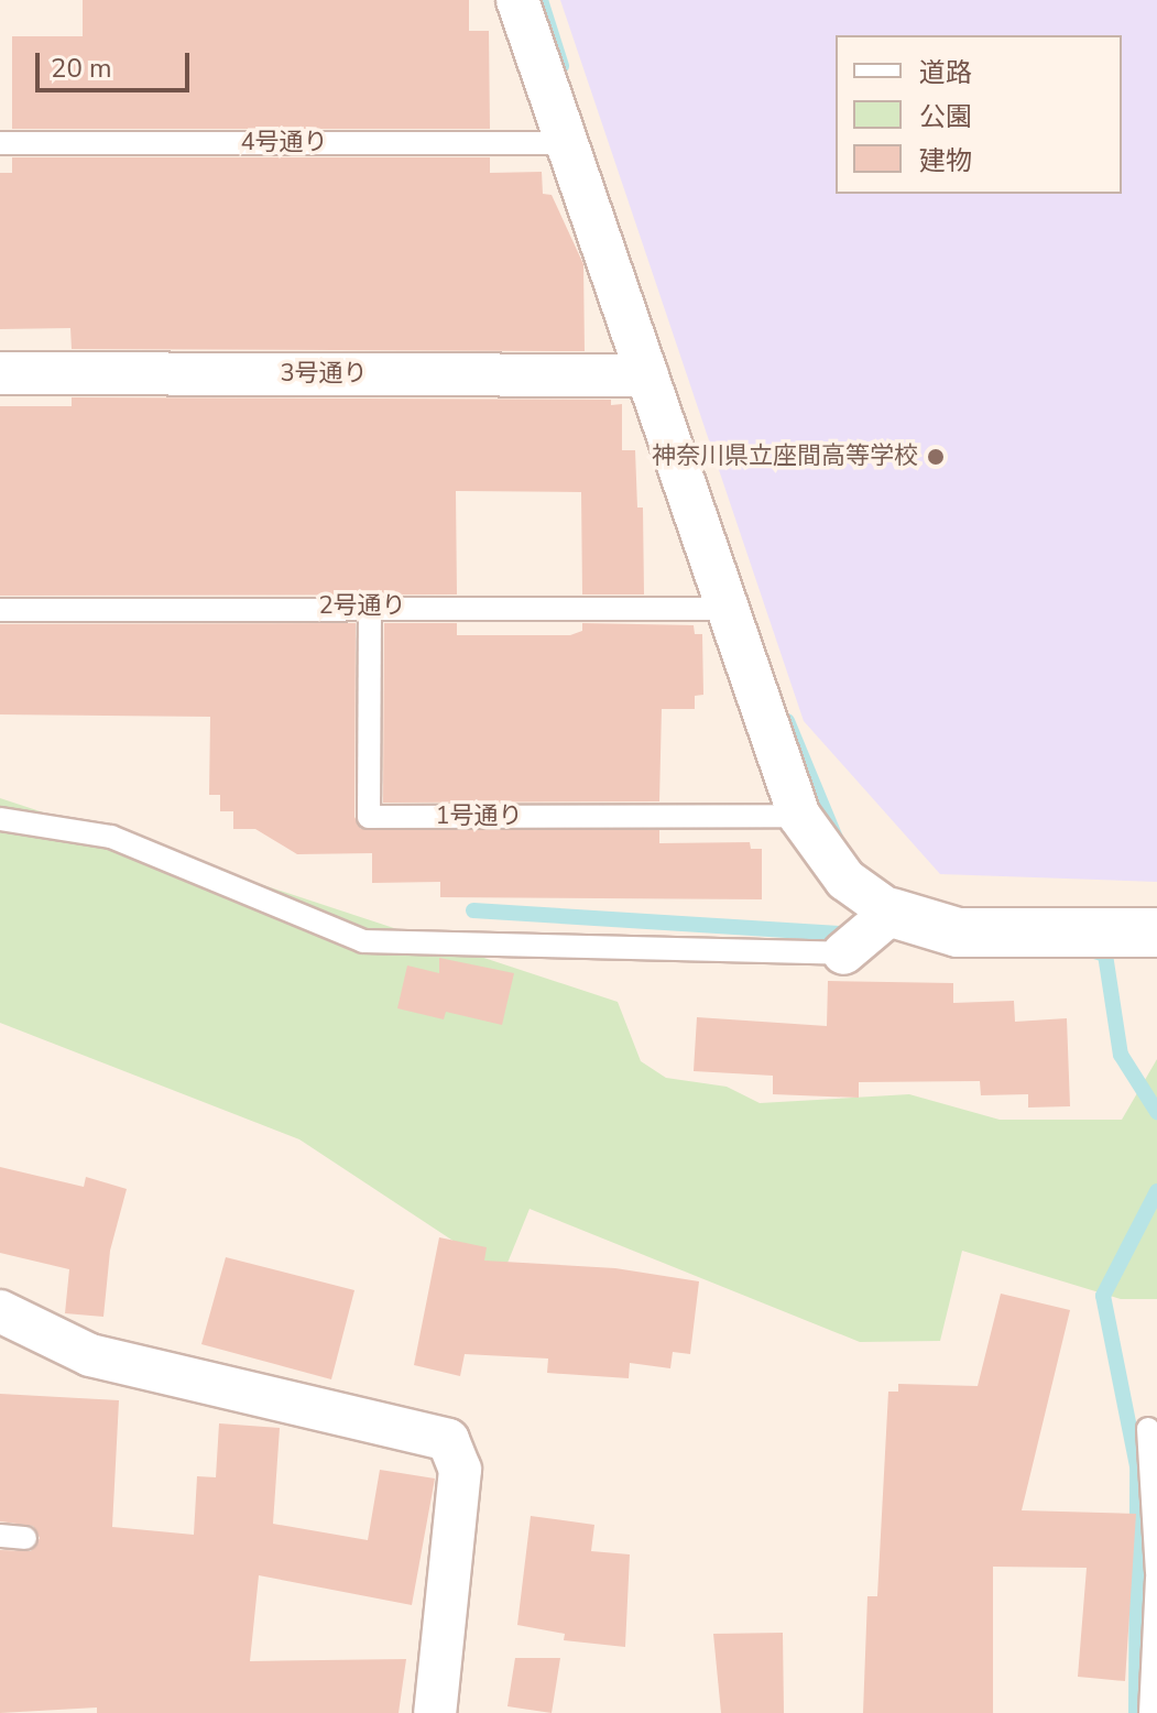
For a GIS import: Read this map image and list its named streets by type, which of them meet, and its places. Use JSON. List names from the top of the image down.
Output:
{
  "streets": {
    "street": ["3号通り"],
    "lane": ["4号通り", "2号通り", "1号通り"]
  },
  "crossings": [
    ["2号通り", "1号通り"]
  ],
  "places": ["神奈川県立座間高等学校"],
  "legend": ["道路", "公園", "建物"],
  "scale_bar": "20 m"
}
